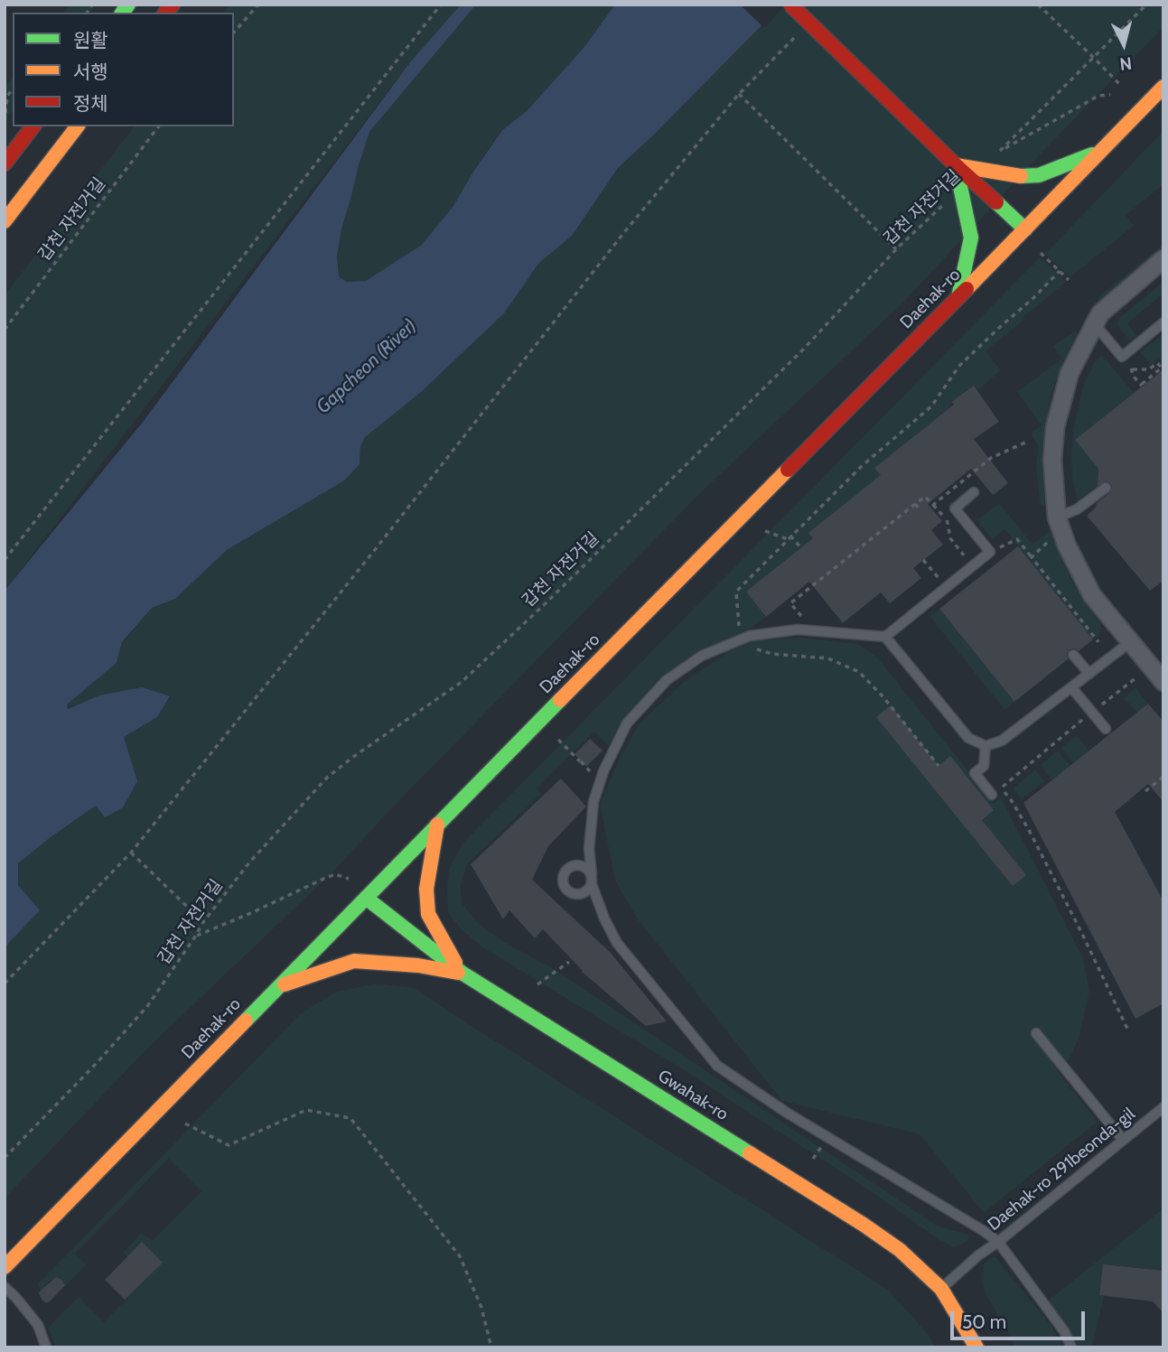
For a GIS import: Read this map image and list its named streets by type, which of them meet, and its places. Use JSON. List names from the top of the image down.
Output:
{
  "streets": {
    "main road": ["Daehak-ro", "Gwahak-ro"],
    "lane": ["Daehak-ro 291beonda-gil"],
    "path": ["갑천 자전거길"]
  },
  "crossings": [
    ["Daehak-ro", "Gwahak-ro"],
    ["Gwahak-ro", "Daehak-ro 291beonda-gil"]
  ],
  "water": ["Gapcheon (River)"],
  "legend": ["원활", "서행", "정체"],
  "scale_bar": "50 m",
  "north": "bottom"
}
